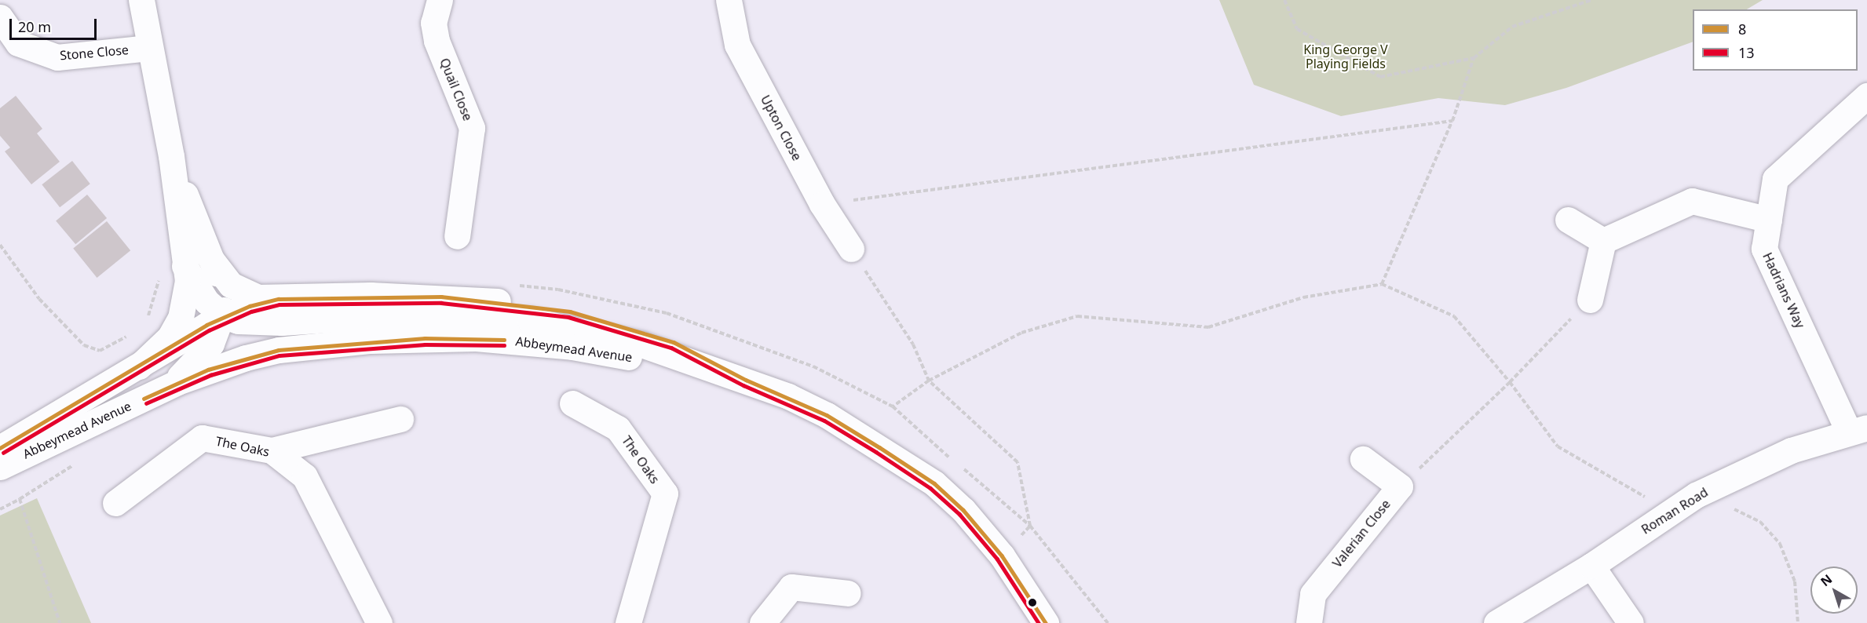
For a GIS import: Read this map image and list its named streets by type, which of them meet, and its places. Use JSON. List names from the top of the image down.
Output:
{
  "streets": {
    "street": [
      "Stone Close",
      "Quail Close",
      "Upton Close",
      "Hadrians Way",
      "Abbeymead Avenue",
      "The Oaks",
      "Roman Road",
      "Valerian Close"
    ]
  },
  "crossings": [
    ["Hadrians Way", "Roman Road"]
  ],
  "parks": ["King George V Playing Fields"],
  "lines": ["transit line 8", "transit line 13"],
  "legend": ["8", "13"],
  "scale_bar": "20 m",
  "north": "top left"
}
